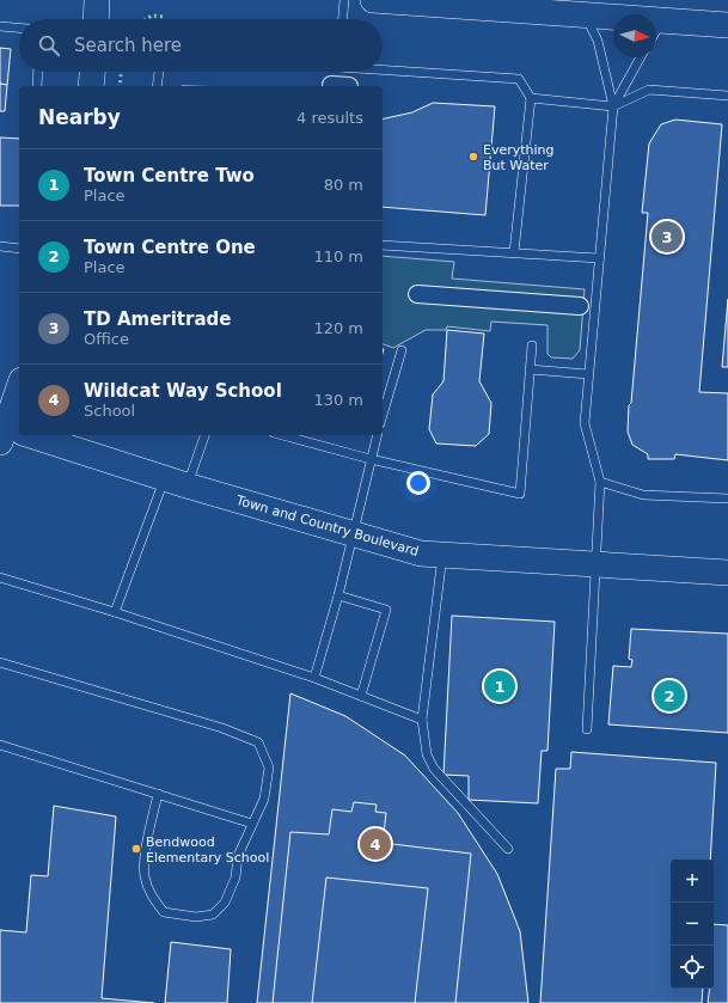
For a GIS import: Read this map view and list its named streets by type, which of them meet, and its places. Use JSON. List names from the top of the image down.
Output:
{
  "streets": {
    "street": ["Town and Country Boulevard"]
  },
  "places": ["Everything But Water", "Bendwood Elementary School"],
  "north": "right",
  "page": {
    "search": "Search here",
    "heading": ["Nearby", "4 results"],
    "list": [
      {
        "mark": "1",
        "name": "Town Centre Two",
        "note": "Place",
        "value": "80 m"
      },
      {
        "mark": "2",
        "name": "Town Centre One",
        "note": "Place",
        "value": "110 m"
      },
      {
        "mark": "3",
        "name": "TD Ameritrade",
        "note": "Office",
        "value": "120 m"
      },
      {
        "mark": "4",
        "name": "Wildcat Way School",
        "note": "School",
        "value": "130 m"
      }
    ],
    "pins": [
      "3",
      "1",
      "2",
      "4"
    ],
    "map_buttons": ["+", "−"]
  }
}
